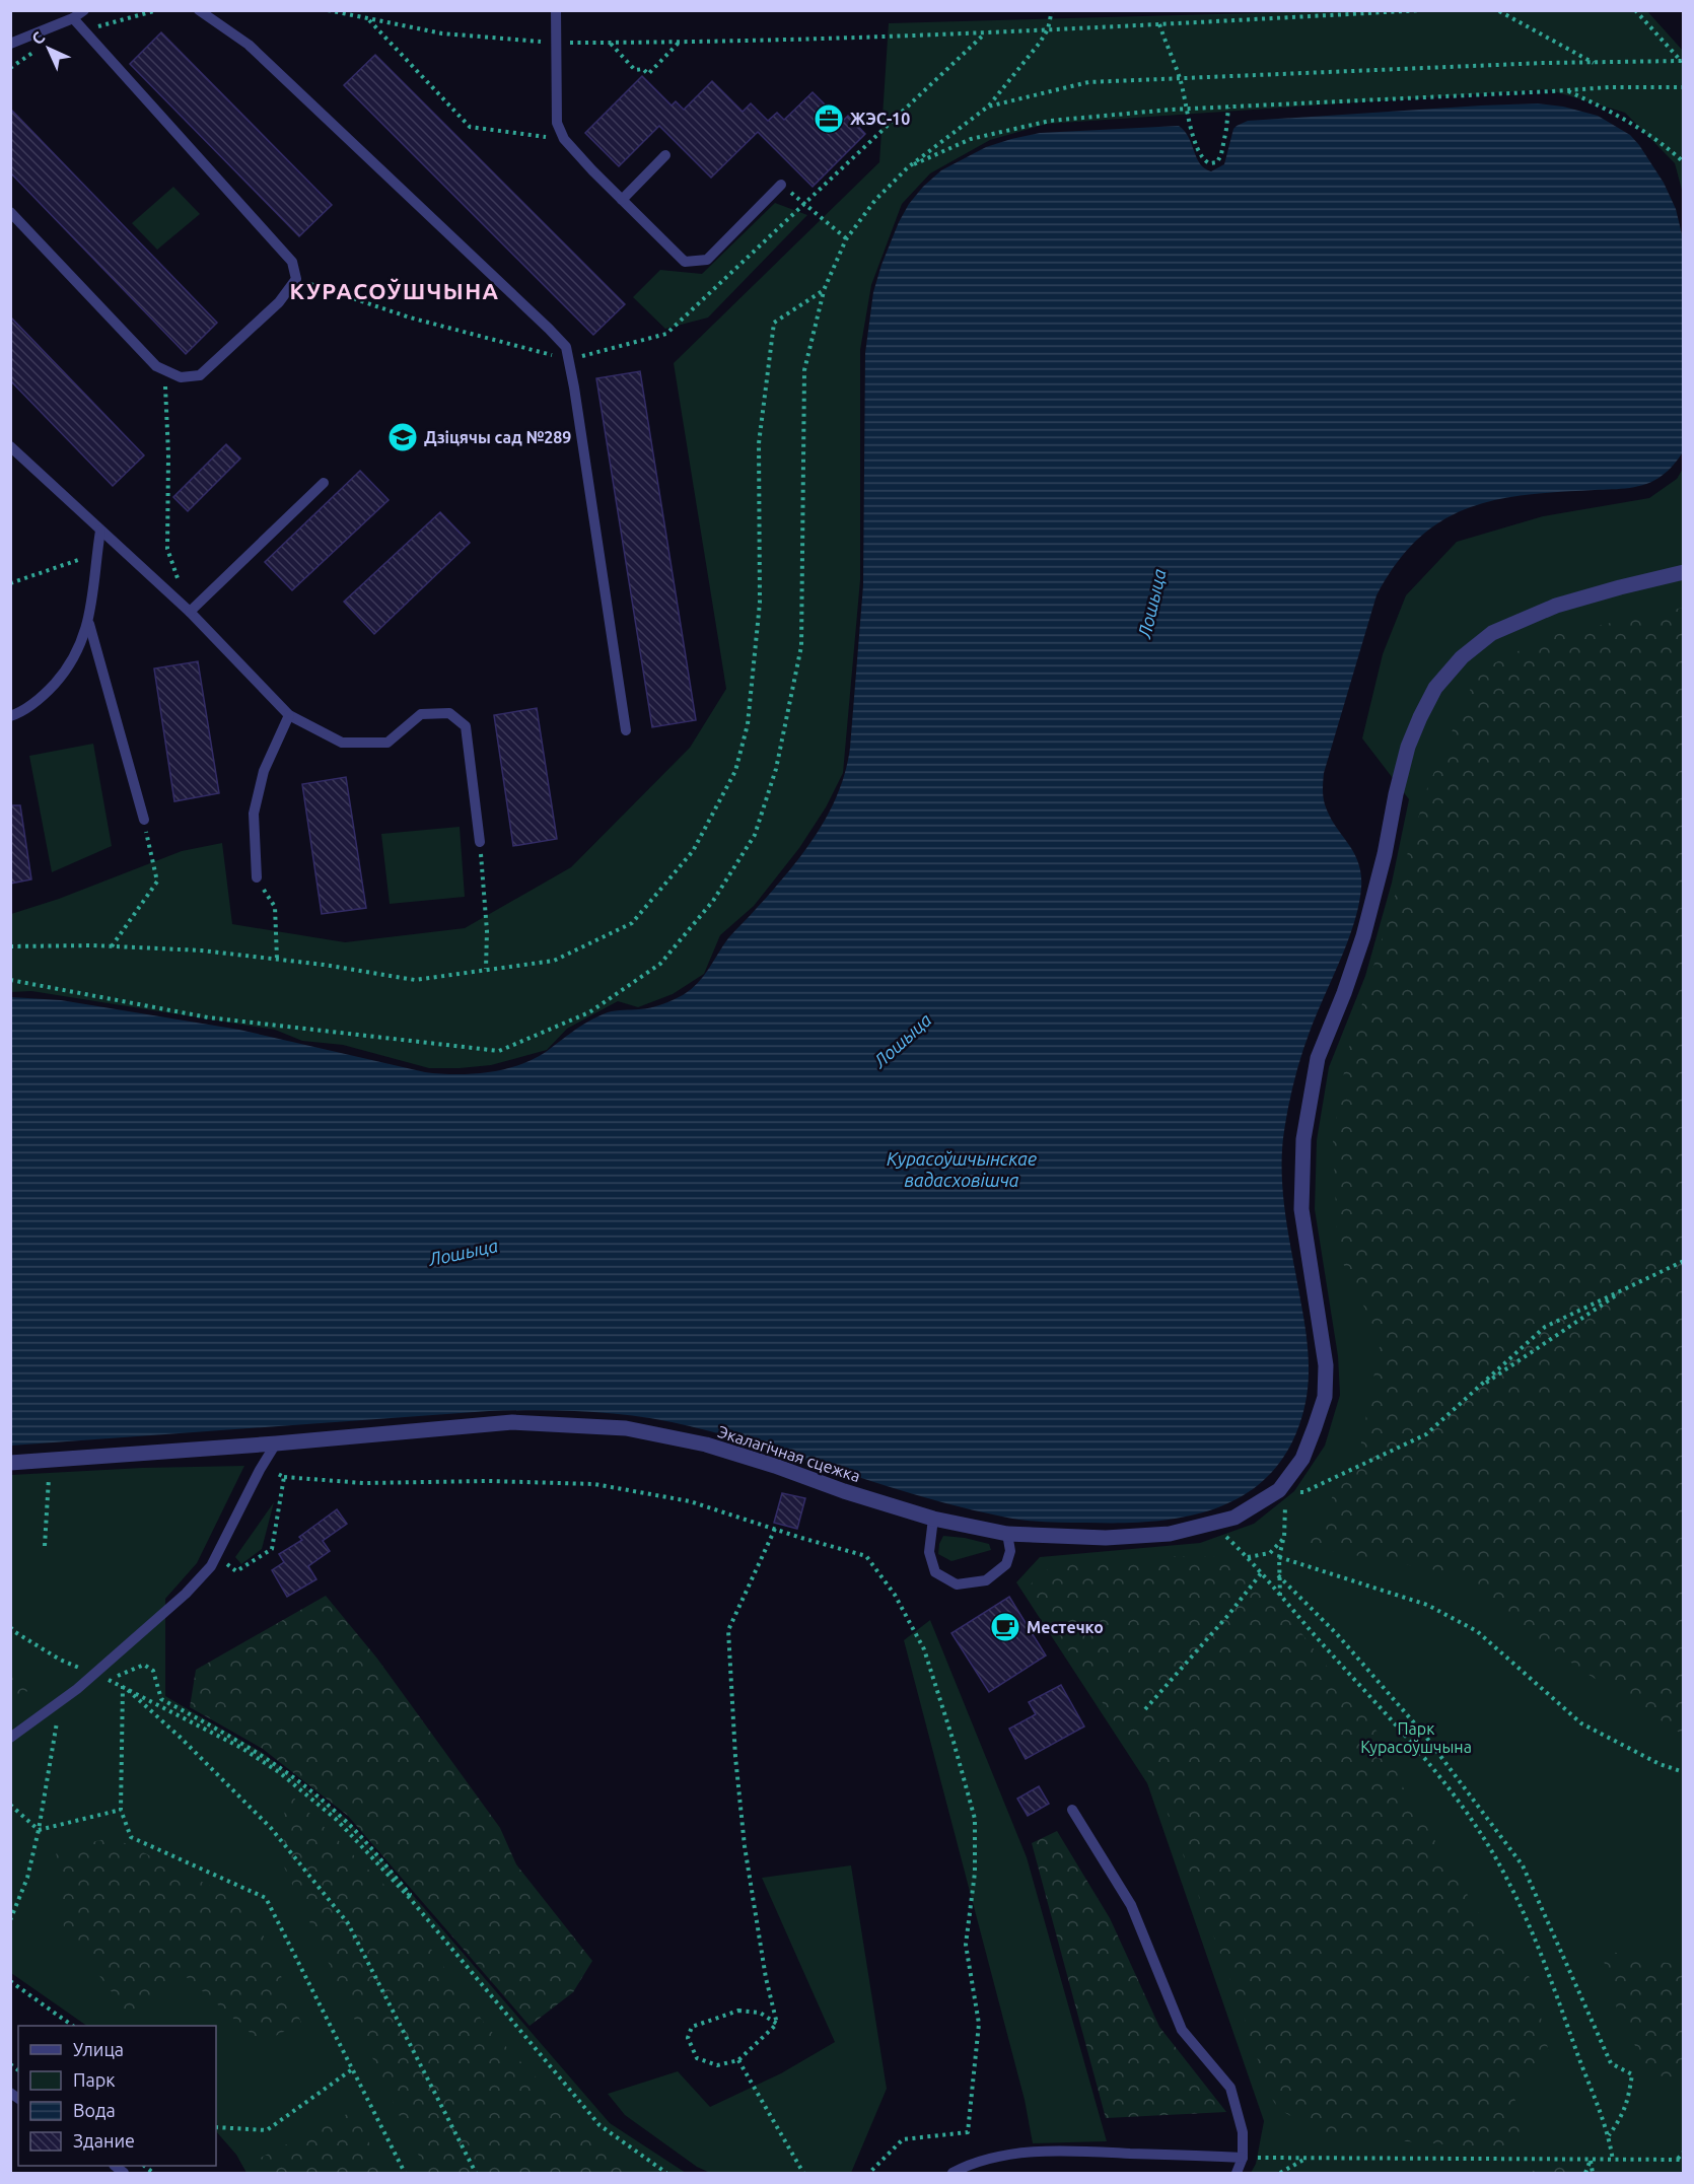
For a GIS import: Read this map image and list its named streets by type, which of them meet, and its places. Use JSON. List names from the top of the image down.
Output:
{
  "streets": {
    "street": ["Экалагічная сцежка"]
  },
  "districts": ["КУРАСОЎШЧЫНА"],
  "water": ["Лошыца", "Курасоўшчынскае вадасховішча"],
  "parks": ["Парк Курасоўшчына"],
  "places": {
    "office": ["ЖЭС-10"],
    "school or university": ["Дзіцячы сад №289"],
    "cafe": ["Местечко"]
  },
  "legend": [
    "Улица",
    "Парк",
    "Вода",
    "Здание"
  ],
  "north": "top left"
}
